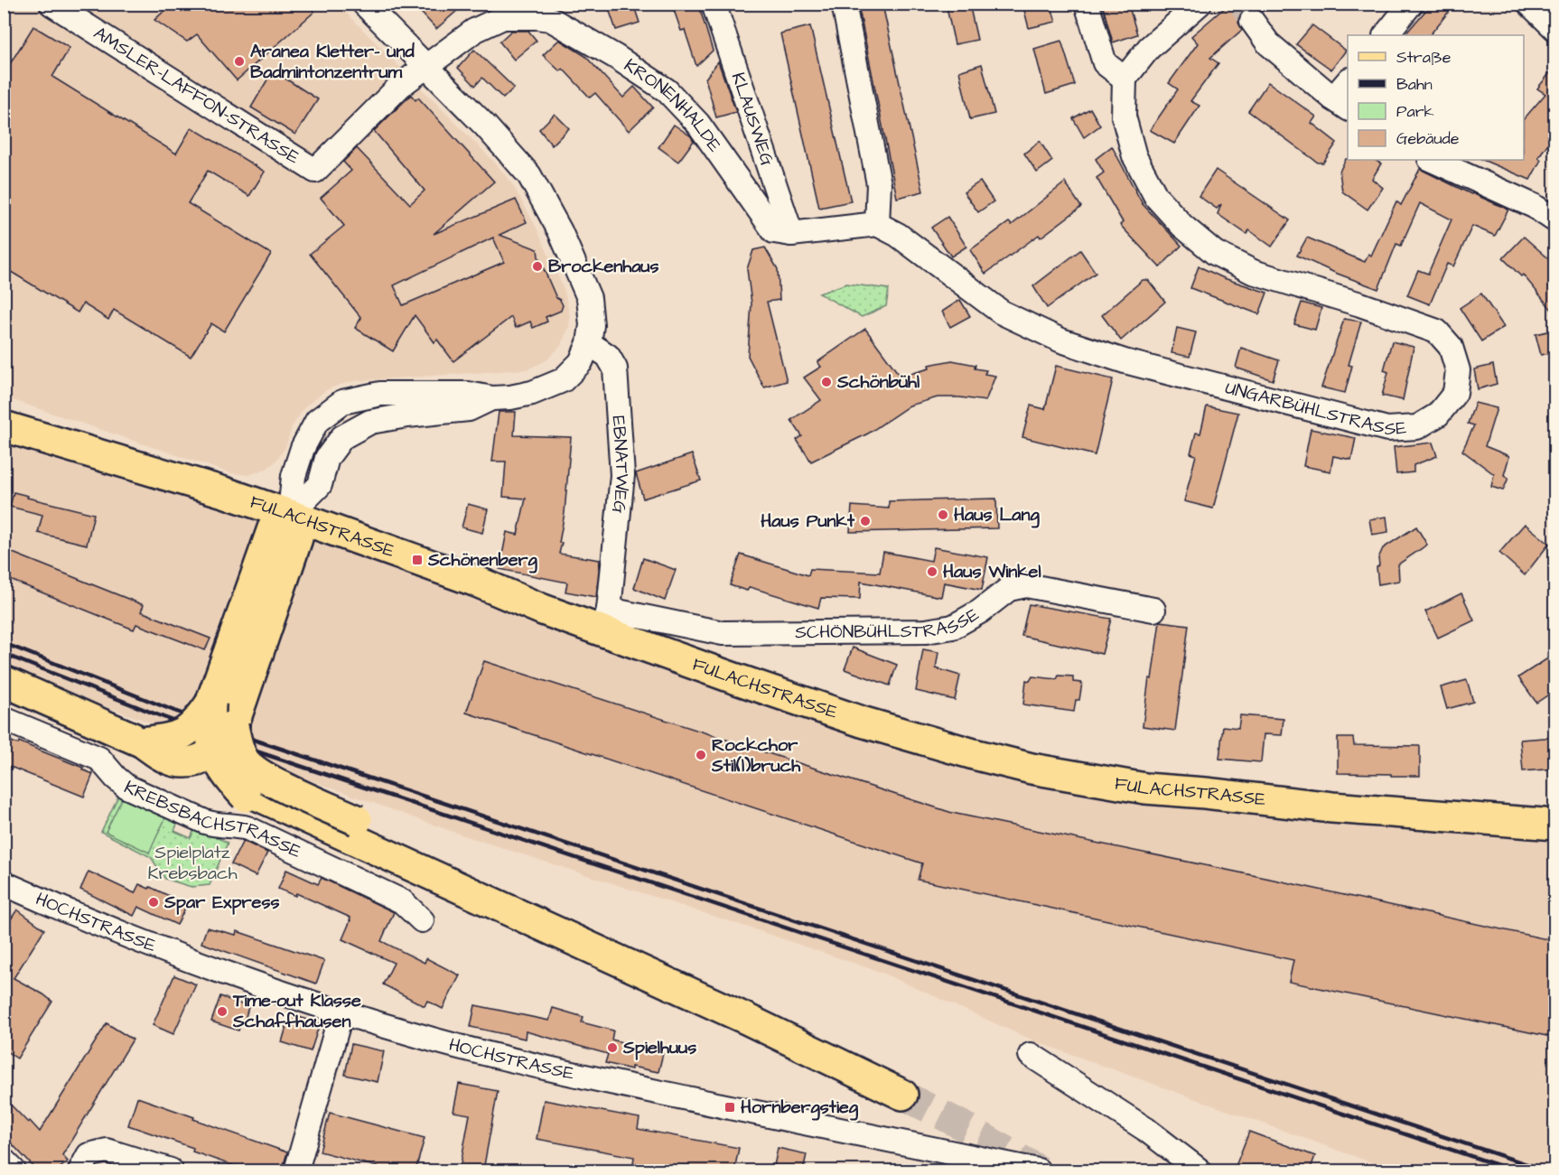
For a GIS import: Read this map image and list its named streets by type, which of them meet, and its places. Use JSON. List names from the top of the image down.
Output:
{
  "streets": {
    "main road": ["FULACHSTRASSE"],
    "street": [
      "AMSLER-LAFFON-STRASSE",
      "KRONENHALDE",
      "KLAUSWEG",
      "UNGARBÜHLSTRASSE",
      "EBNATWEG",
      "SCHÖNBÜHLSTRASSE",
      "KREBSBACHSTRASSE",
      "HOCHSTRASSE"
    ]
  },
  "crossings": [
    ["AMSLER-LAFFON-STRASSE", "KRONENHALDE"],
    ["KRONENHALDE", "KLAUSWEG"],
    ["EBNATWEG", "FULACHSTRASSE"],
    ["EBNATWEG", "SCHÖNBÜHLSTRASSE"],
    ["FULACHSTRASSE", "SCHÖNBÜHLSTRASSE"]
  ],
  "parks": ["Spielplatz Krebsbach"],
  "places": {
    "other": [
      "Aranea Kletter- und Badmintonzentrum",
      "Brockenhaus",
      "Schönbühl",
      "Haus Lang",
      "Haus Punkt",
      "Haus Winkel",
      "Rockchor Stil(l)bruch",
      "Spar Express",
      "Time-out Klasse Schaffhausen",
      "Spielhuus"
    ],
    "transit": ["Schönenberg", "Hornbergstieg"]
  },
  "legend": [
    "Straße",
    "Bahn",
    "Park",
    "Gebäude"
  ]
}
